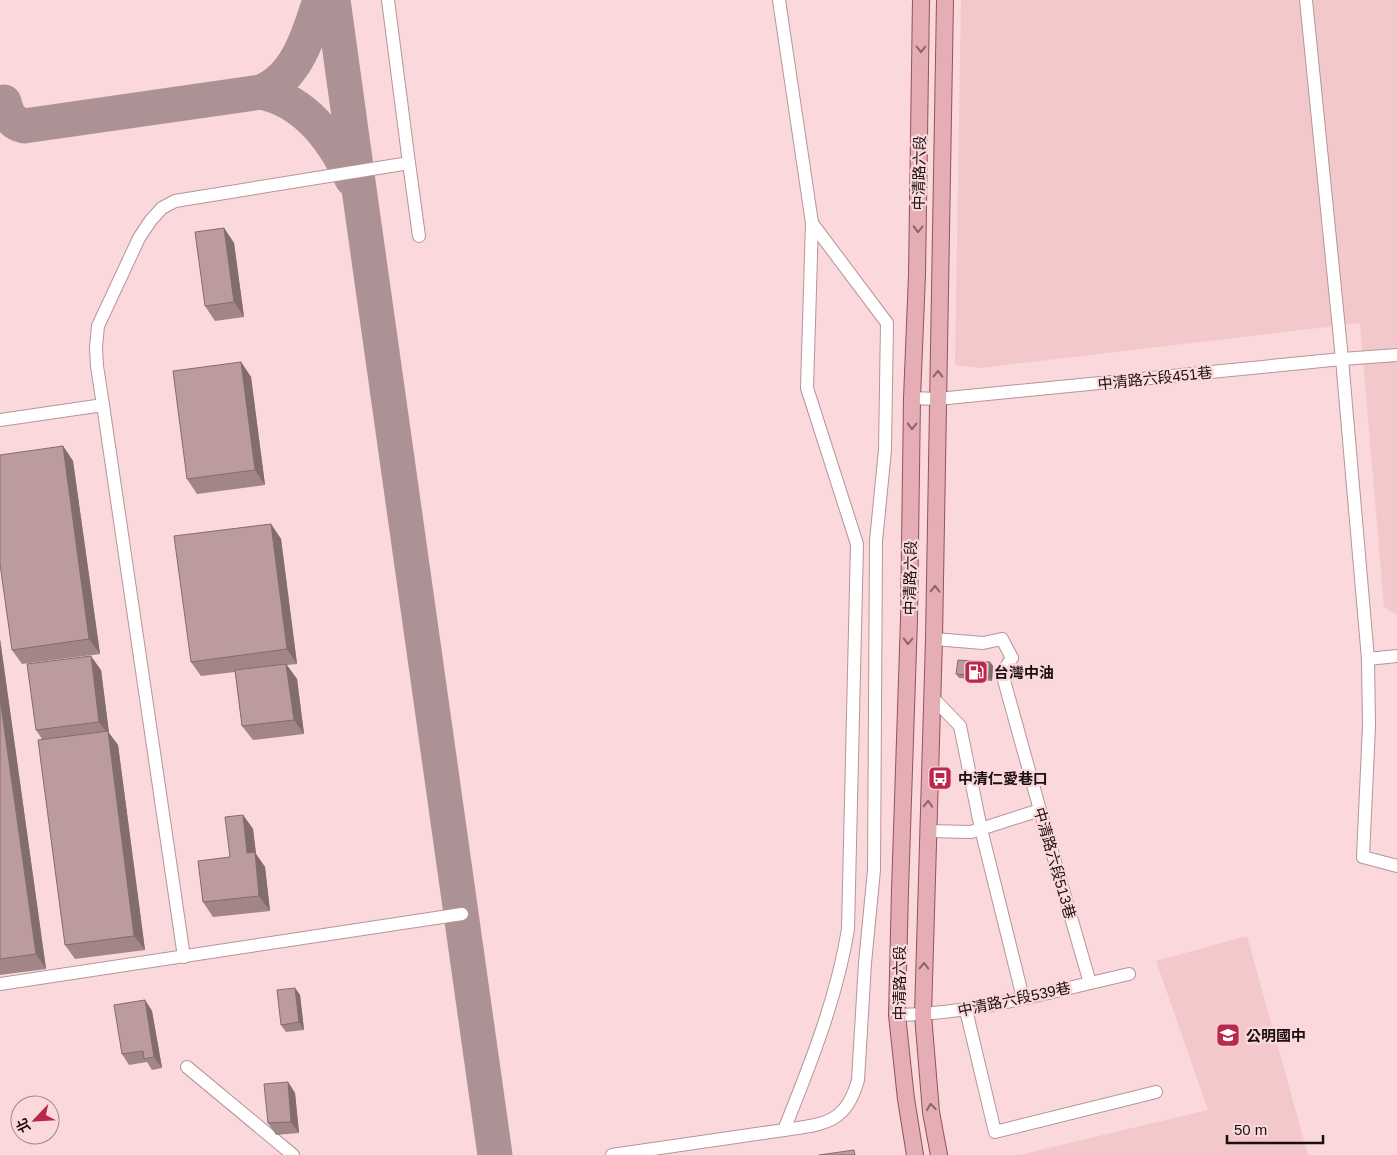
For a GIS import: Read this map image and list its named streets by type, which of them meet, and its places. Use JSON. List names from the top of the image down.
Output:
{
  "streets": {
    "main road": ["中清路六段"],
    "street": ["中清路六段451巷", "中清路六段513巷", "中清路六段539巷"]
  },
  "crossings": [
    ["中清路六段", "中清路六段451巷"],
    ["中清路六段", "中清路六段513巷"],
    ["中清路六段", "中清路六段539巷"],
    ["中清路六段513巷", "中清路六段539巷"]
  ],
  "places": {
    "fuel station": ["台灣中油"],
    "bus stop": ["中清仁愛巷口"],
    "school or university": ["公明國中"]
  },
  "scale_bar": "50 m",
  "north": "bottom left"
}
